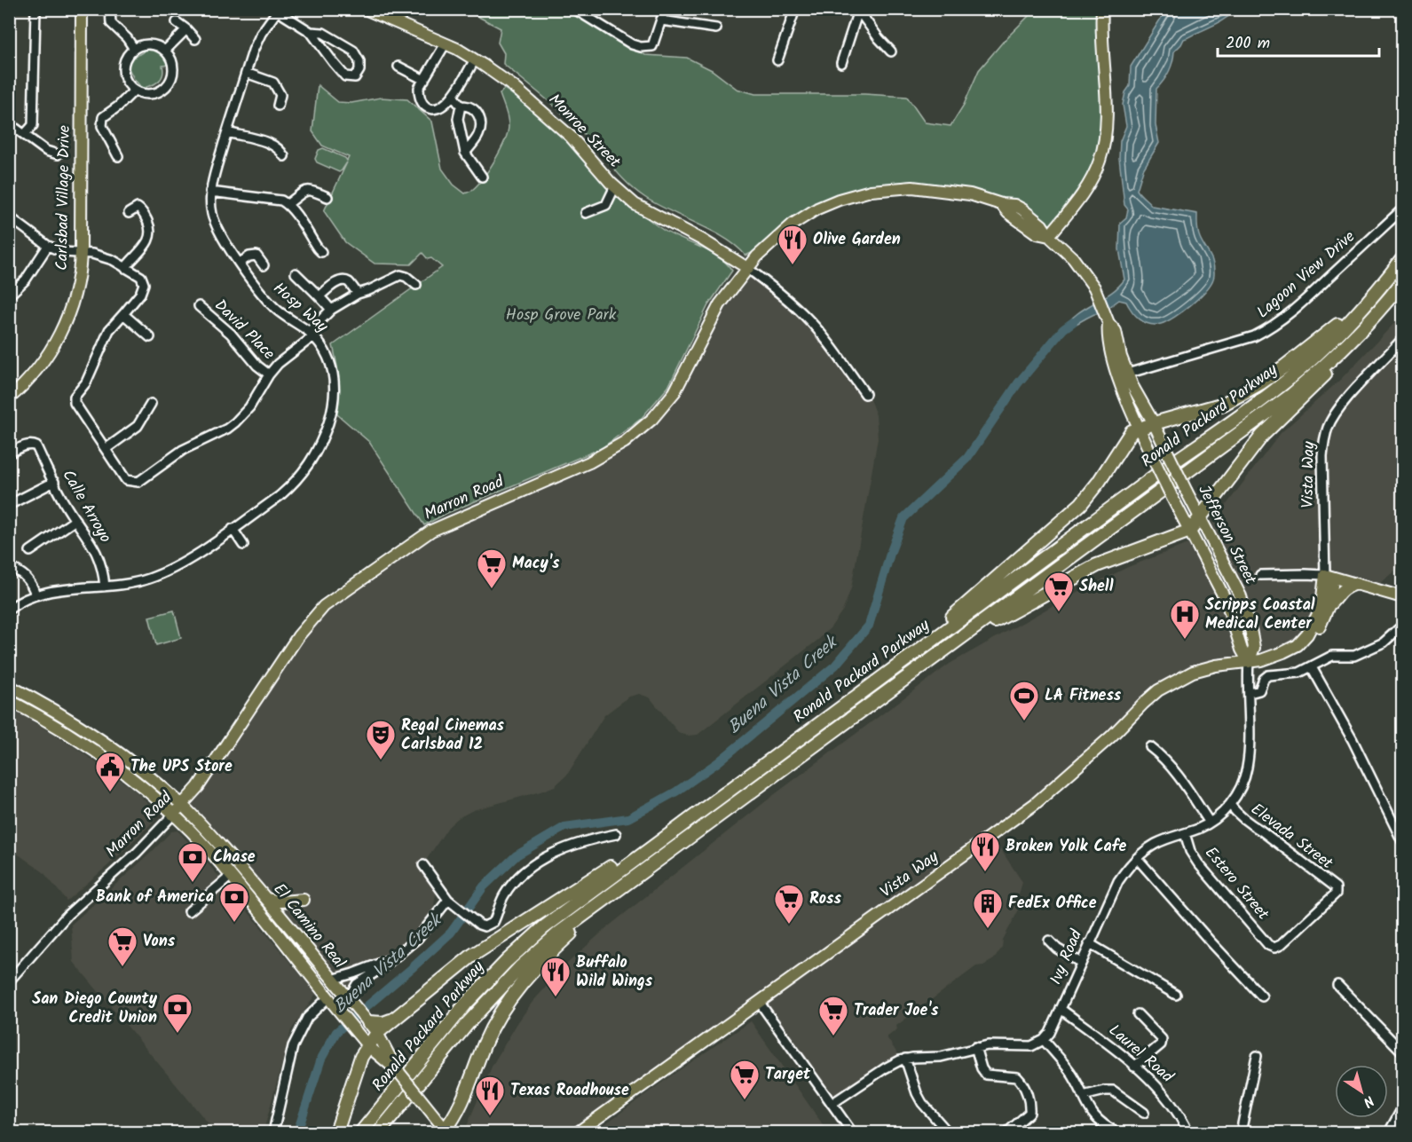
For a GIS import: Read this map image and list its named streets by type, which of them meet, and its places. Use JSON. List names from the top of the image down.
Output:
{
  "streets": {
    "highway": ["Ronald Packard Parkway"],
    "main road": [
      "Monroe Street",
      "Carlsbad Village Drive",
      "Vista Way",
      "Marron Road",
      "Jefferson Street",
      "El Camino Real"
    ],
    "street": [
      "Lagoon View Drive",
      "Hosp Way",
      "David Place",
      "Calle Arroyo",
      "Elevada Street",
      "Estero Street",
      "Ivy Road",
      "Laurel Road"
    ]
  },
  "crossings": [
    ["Monroe Street", "Marron Road"],
    ["Lagoon View Drive", "Jefferson Street"],
    ["Hosp Way", "Calle Arroyo"],
    ["Vista Way", "Jefferson Street"],
    ["Vista Way", "Ivy Road"],
    ["Marron Road", "Jefferson Street"],
    ["Marron Road", "El Camino Real"],
    ["Jefferson Street", "Ivy Road"],
    ["Elevada Street", "Estero Street"],
    ["Elevada Street", "Ivy Road"],
    ["Estero Street", "Ivy Road"],
    ["Ivy Road", "Laurel Road"]
  ],
  "water": ["Buena Vista Creek"],
  "parks": ["Hosp Grove Park"],
  "places": {
    "restaurant": [
      "Olive Garden",
      "Broken Yolk Cafe",
      "Buffalo Wild Wings",
      "Texas Roadhouse"
    ],
    "supermarket": [
      "Macy's",
      "Shell",
      "Ross",
      "Vons",
      "Trader Joe's",
      "Target"
    ],
    "hospital": ["Scripps Coastal Medical Center"],
    "sports": ["LA Fitness"],
    "theatre": ["Regal Cinemas Carlsbad 12"],
    "public building": ["The UPS Store"],
    "bank": ["Chase", "Bank of America", "San Diego County Credit Union"],
    "building": ["FedEx Office"]
  },
  "scale_bar": "200 m",
  "north": "bottom right"
}
